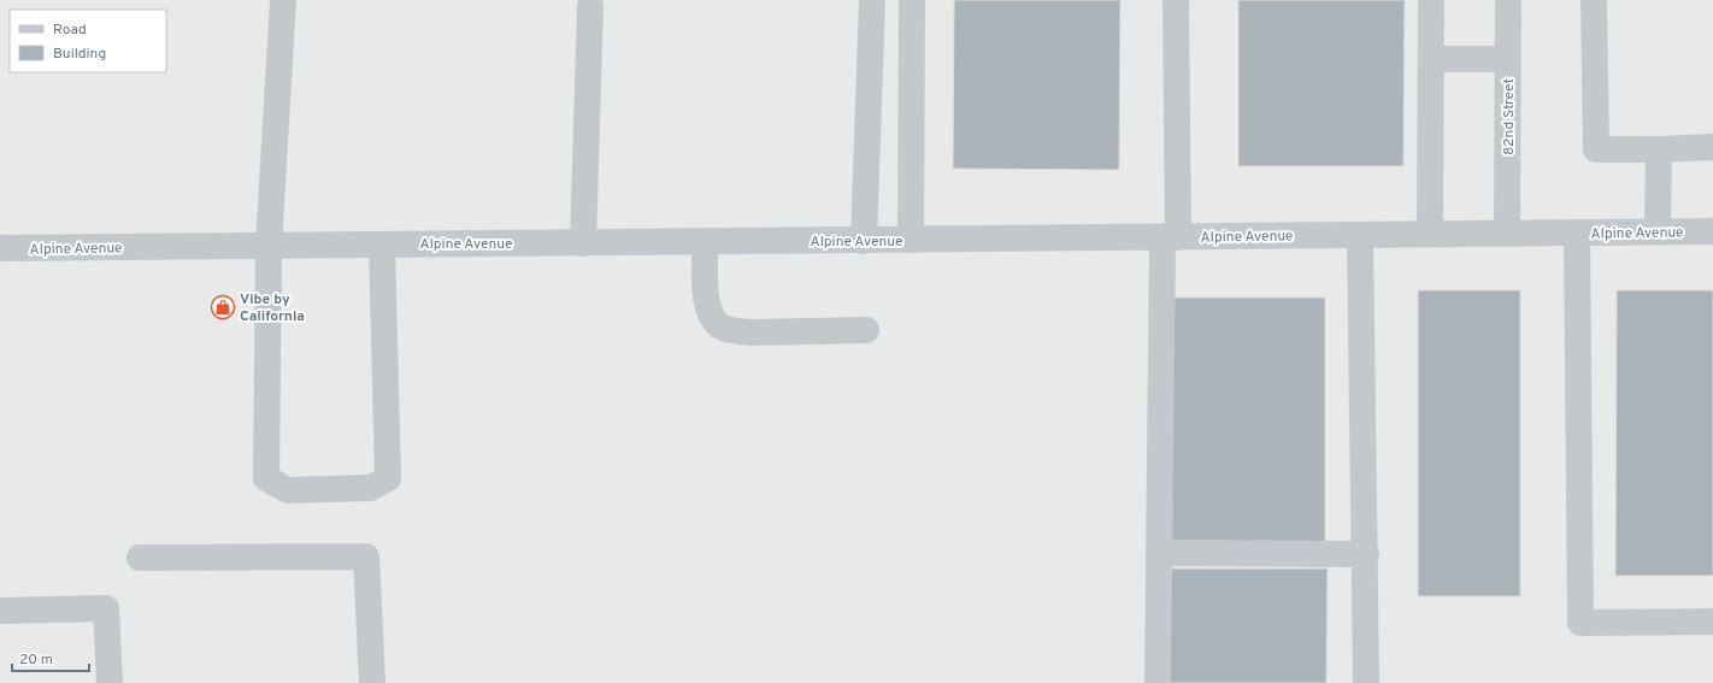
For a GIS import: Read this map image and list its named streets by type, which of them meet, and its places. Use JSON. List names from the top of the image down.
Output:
{
  "streets": {
    "street": ["82nd Street", "Alpine Avenue"]
  },
  "crossings": [
    ["82nd Street", "Alpine Avenue"]
  ],
  "places": {
    "shop": ["Vibe by California"]
  },
  "legend": ["Road", "Building"],
  "scale_bar": "20 m"
}
